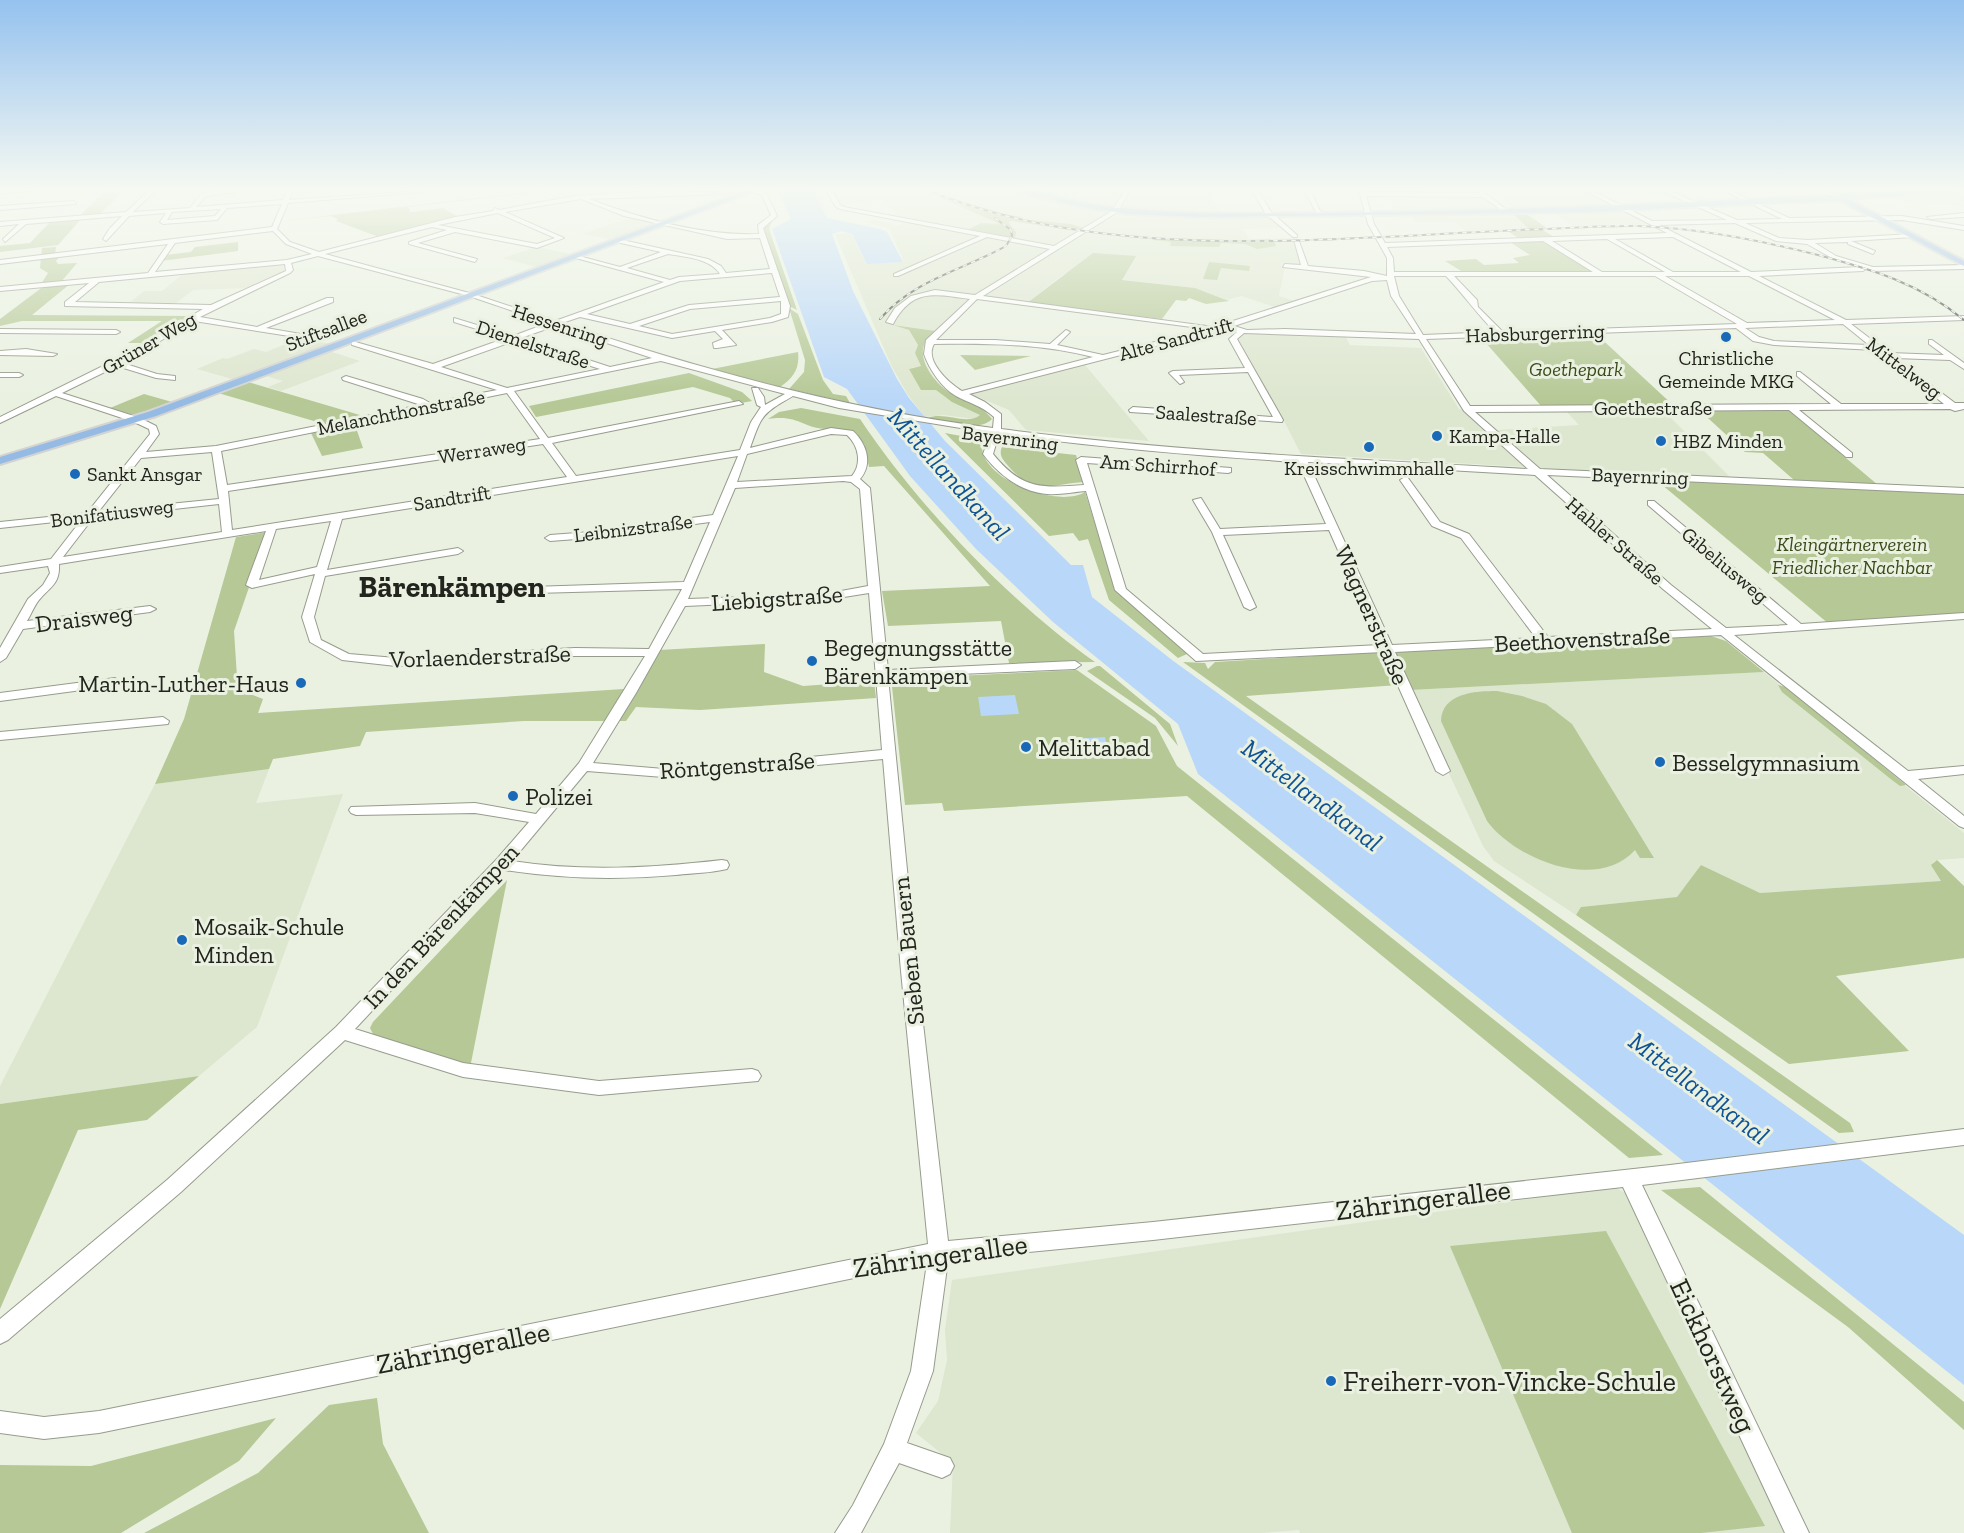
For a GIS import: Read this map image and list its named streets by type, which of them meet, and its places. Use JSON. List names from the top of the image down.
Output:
{
  "streets": {
    "main road": ["Stiftsallee"],
    "street": [
      "Hessenring",
      "Habsburgerring",
      "Alte Sandtrift",
      "Grüner Weg",
      "Diemelstraße",
      "Mittelweg",
      "Goethestraße",
      "Melanchthonstraße",
      "Saalestraße",
      "Bayernring",
      "Werraweg",
      "Am Schirrhof",
      "Sandtrift",
      "Bonifatiusweg",
      "Leibnizstraße",
      "Hahler Straße",
      "Gibeliusweg",
      "Liebigstraße",
      "Wagnerstraße",
      "Draisweg",
      "Beethovenstraße",
      "Vorlaenderstraße",
      "Röntgenstraße",
      "In den Bärenkämpen",
      "Sieben Bauern",
      "Zähringerallee",
      "Eickhorstweg"
    ]
  },
  "crossings": [
    ["Hessenring", "Stiftsallee"],
    ["Hessenring", "Melanchthonstraße"],
    ["Hessenring", "Bayernring"],
    ["Habsburgerring", "Alte Sandtrift"],
    ["Habsburgerring", "Mittelweg"],
    ["Habsburgerring", "Hahler Straße"],
    ["Alte Sandtrift", "Mittelweg"],
    ["Alte Sandtrift", "Hahler Straße"],
    ["Diemelstraße", "Melanchthonstraße"],
    ["Mittelweg", "Goethestraße"],
    ["Goethestraße", "Hahler Straße"],
    ["Bayernring", "Am Schirrhof"],
    ["Bayernring", "Hahler Straße"],
    ["Bayernring", "Wagnerstraße"],
    ["Am Schirrhof", "Beethovenstraße"],
    ["Sandtrift", "Vorlaenderstraße"],
    ["Sandtrift", "In den Bärenkämpen"],
    ["Sandtrift", "Sieben Bauern"],
    ["Leibnizstraße", "In den Bärenkämpen"],
    ["Hahler Straße", "Beethovenstraße"],
    ["Gibeliusweg", "Beethovenstraße"],
    ["Liebigstraße", "In den Bärenkämpen"],
    ["Liebigstraße", "Sieben Bauern"],
    ["Wagnerstraße", "Beethovenstraße"],
    ["Vorlaenderstraße", "In den Bärenkämpen"],
    ["Röntgenstraße", "In den Bärenkämpen"],
    ["Röntgenstraße", "Sieben Bauern"],
    ["Sieben Bauern", "Zähringerallee"],
    ["Zähringerallee", "Eickhorstweg"]
  ],
  "districts": ["Bärenkämpen"],
  "water": ["Mittellandkanal"],
  "parks": ["Goethepark", "Kleingärtnerverein Friedlicher Nachbar"],
  "places": [
    "Christliche Gemeinde MKG",
    "Kampa-Halle",
    "HBZ Minden",
    "Kreisschwimmhalle",
    "Sankt Ansgar",
    "Begegnungsstätte Bärenkämpen",
    "Martin-Luther-Haus",
    "Melittabad",
    "Besselgymnasium",
    "Polizei",
    "Mosaik-Schule Minden",
    "Freiherr-von-Vincke-Schule"
  ]
}
